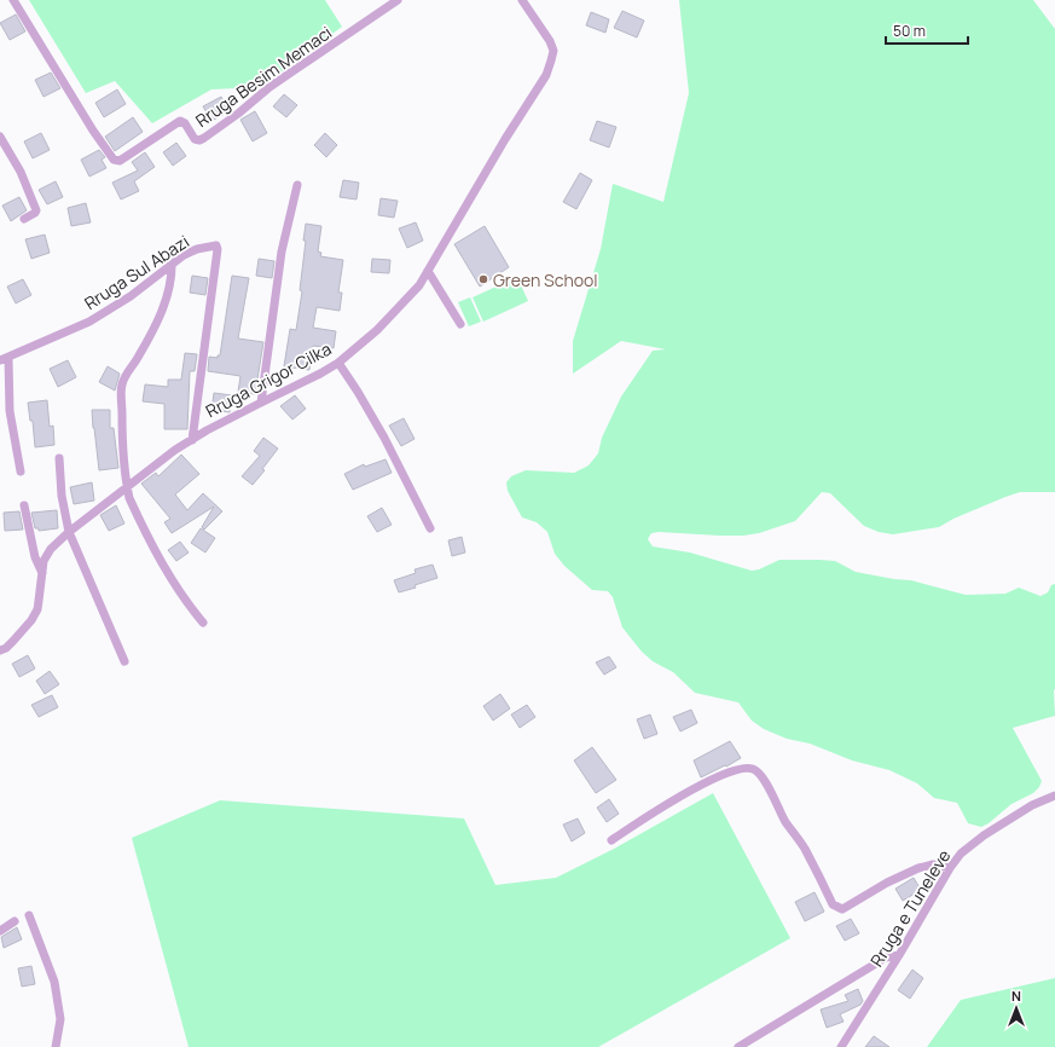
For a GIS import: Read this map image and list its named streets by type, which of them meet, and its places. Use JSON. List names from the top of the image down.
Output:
{
  "streets": {
    "street": [
      "Rruga Besim Memaci",
      "Rruga Sul Abazi",
      "Rruga Grigor Cilka",
      "Rruga e Tuneleve"
    ]
  },
  "crossings": [
    ["Rruga Sul Abazi", "Rruga Grigor Cilka"]
  ],
  "places": ["Green School"],
  "scale_bar": "50 m",
  "north": "top"
}
